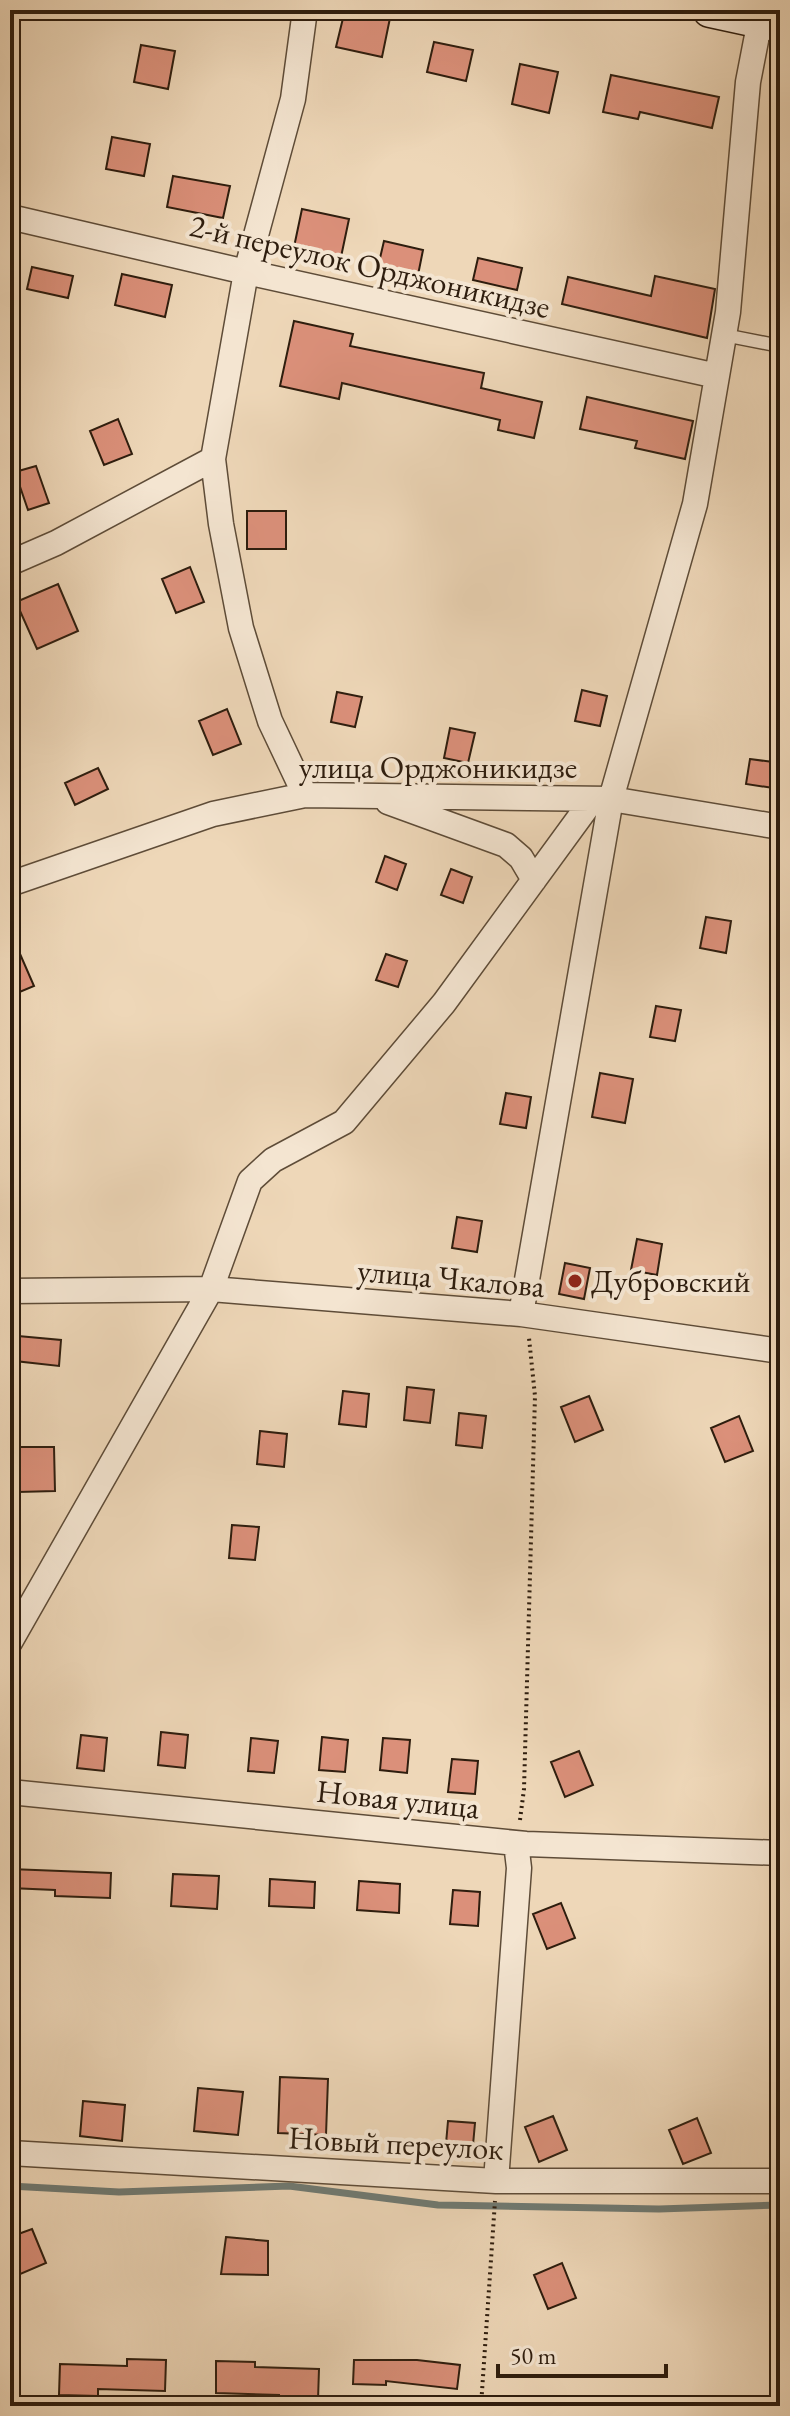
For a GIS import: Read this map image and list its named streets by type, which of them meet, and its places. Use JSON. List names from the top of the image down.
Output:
{
  "streets": {
    "street": [
      "2-й переулок Орджоникидзе",
      "улица Орджоникидзе",
      "улица Чкалова",
      "Новая улица",
      "Новый переулок"
    ]
  },
  "places": ["Дубровский"],
  "scale_bar": "50 m"
}
